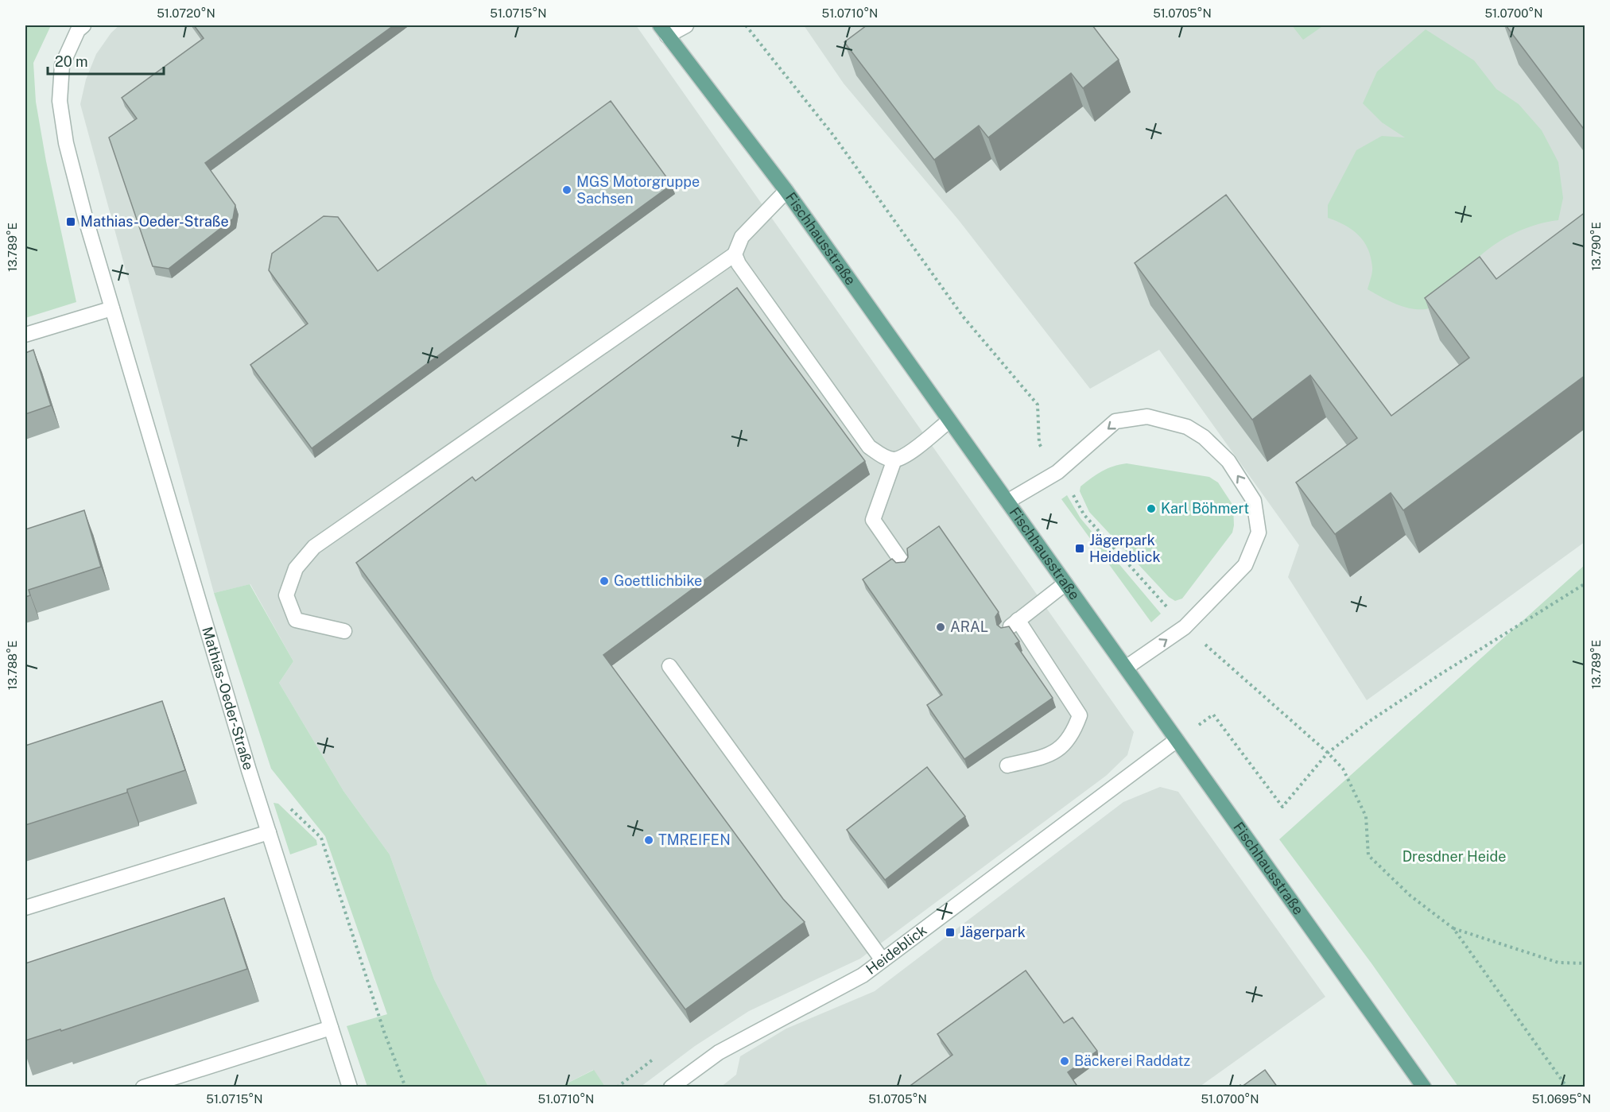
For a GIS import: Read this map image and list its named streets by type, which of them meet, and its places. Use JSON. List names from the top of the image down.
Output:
{
  "streets": {
    "main road": ["Fischhausstraße"],
    "street": ["Mathias-Oeder-Straße", "Heideblick"]
  },
  "crossings": [
    ["Fischhausstraße", "Heideblick"]
  ],
  "parks": ["Dresdner Heide"],
  "places": {
    "other": [
      "MGS Motorgruppe Sachsen",
      "Karl Böhmert",
      "Goettlichbike",
      "ARAL",
      "TMREIFEN",
      "Bäckerei Raddatz"
    ],
    "transit": ["Mathias-Oeder-Straße", "Jägerpark Heideblick", "Jägerpark"]
  },
  "scale_bar": "20 m",
  "coordinates": [
    "51.0720°N",
    "51.0715°N",
    "51.0710°N",
    "51.0705°N",
    "51.0700°N",
    "13.790°E",
    "13.789°E",
    "13.788°E",
    "51.0695°N"
  ]
}
